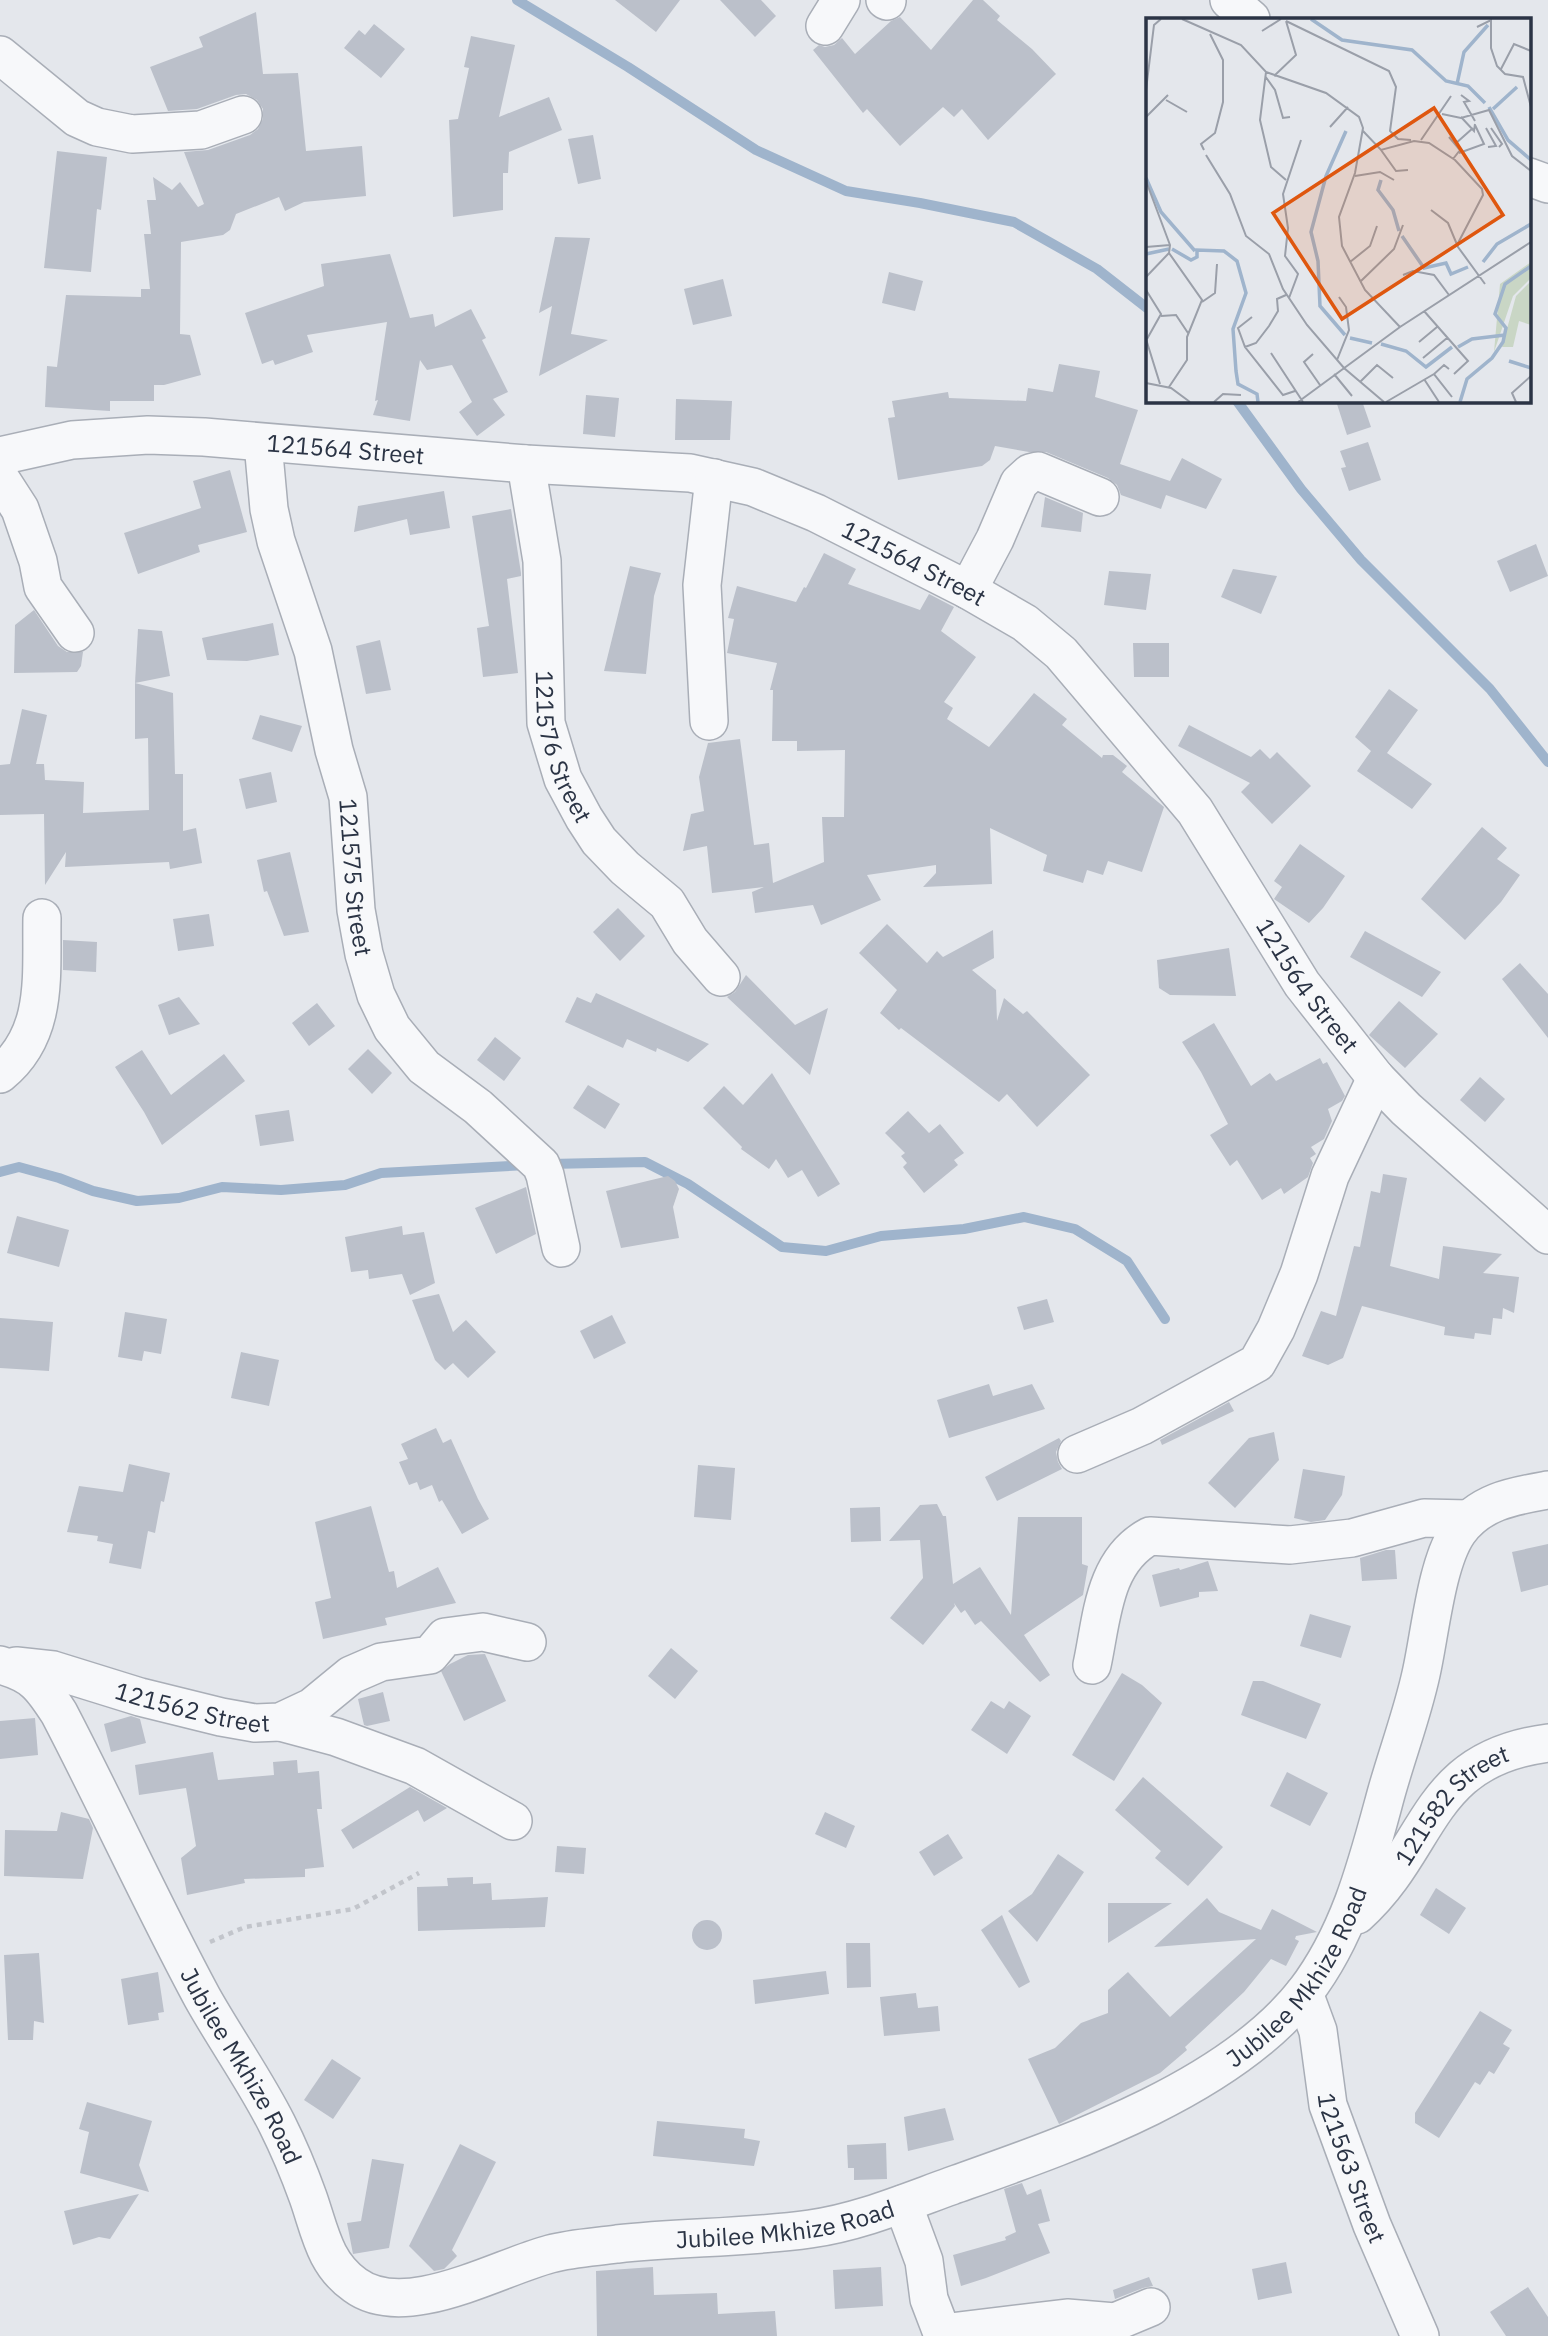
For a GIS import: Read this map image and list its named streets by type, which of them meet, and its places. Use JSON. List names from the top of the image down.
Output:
{
  "streets": {
    "street": [
      "121564 Street",
      "121576 Street",
      "121575 Street",
      "121562 Street",
      "121582 Street",
      "Jubilee Mkhize Road",
      "121563 Street"
    ]
  },
  "crossings": [
    ["121564 Street", "121576 Street"],
    ["121564 Street", "121575 Street"],
    ["121562 Street", "Jubilee Mkhize Road"],
    ["121582 Street", "Jubilee Mkhize Road"],
    ["Jubilee Mkhize Road", "121563 Street"]
  ]
}
